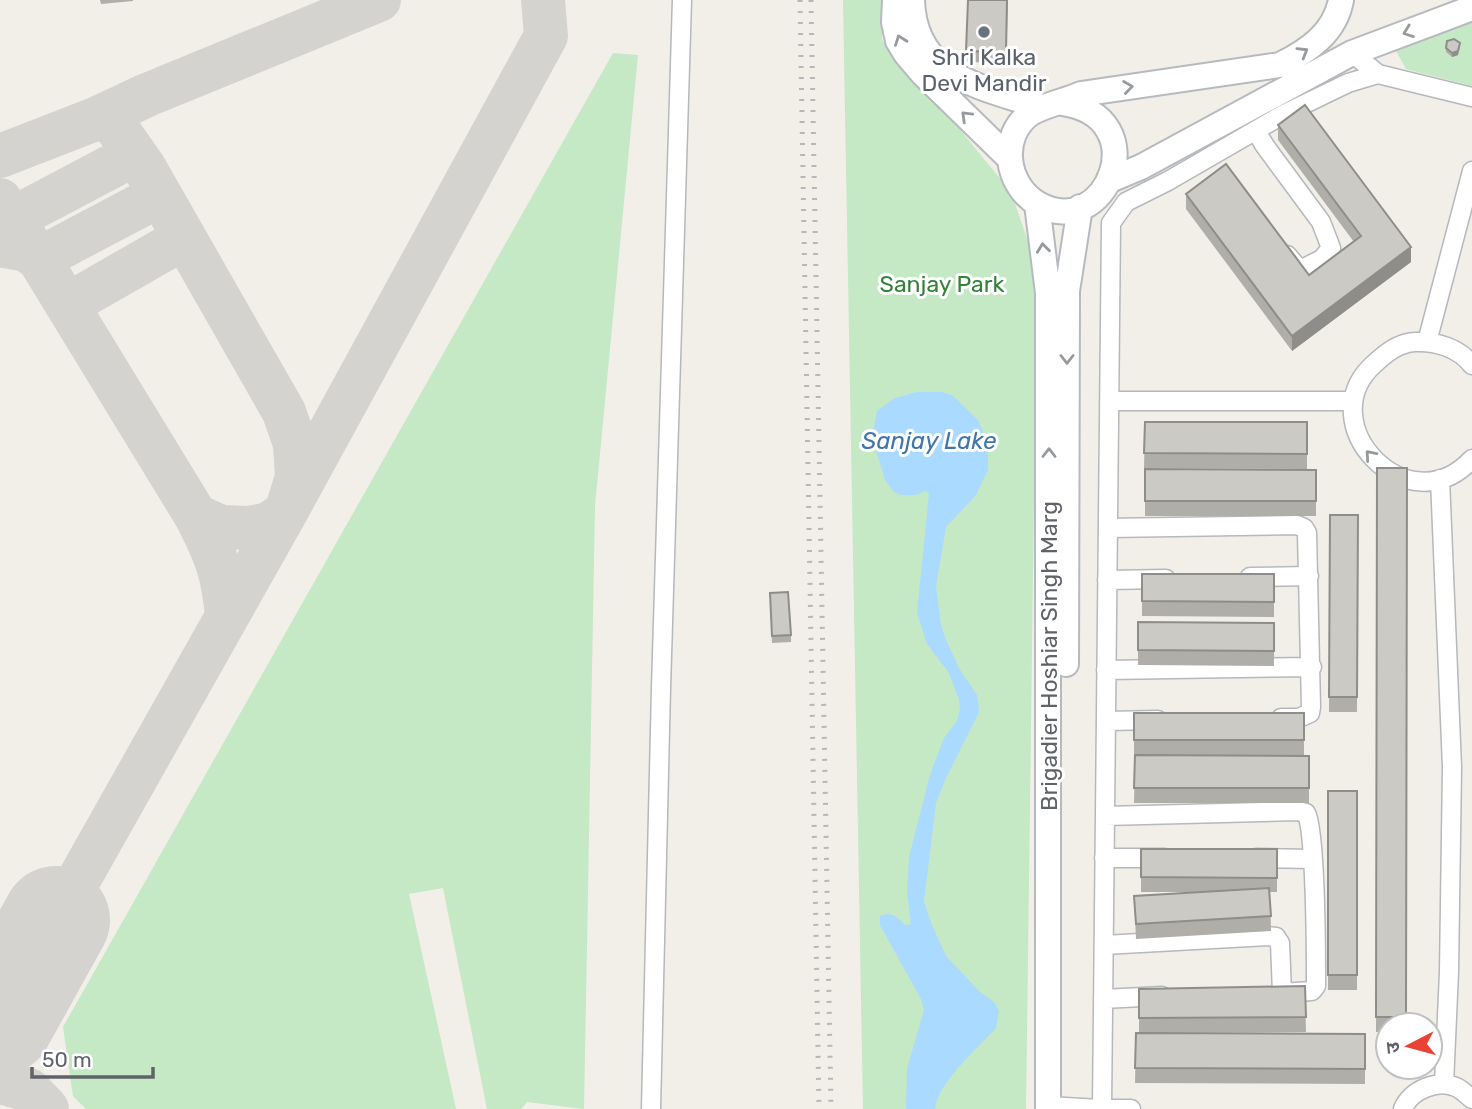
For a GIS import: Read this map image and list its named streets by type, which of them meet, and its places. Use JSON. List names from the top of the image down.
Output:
{
  "streets": {
    "street": ["Brigadier Hoshiar Singh Marg"]
  },
  "water": ["Sanjay Lake"],
  "parks": ["Sanjay Park"],
  "places": ["Shri Kalka Devi Mandir"],
  "scale_bar": "50 m",
  "north": "left"
}
